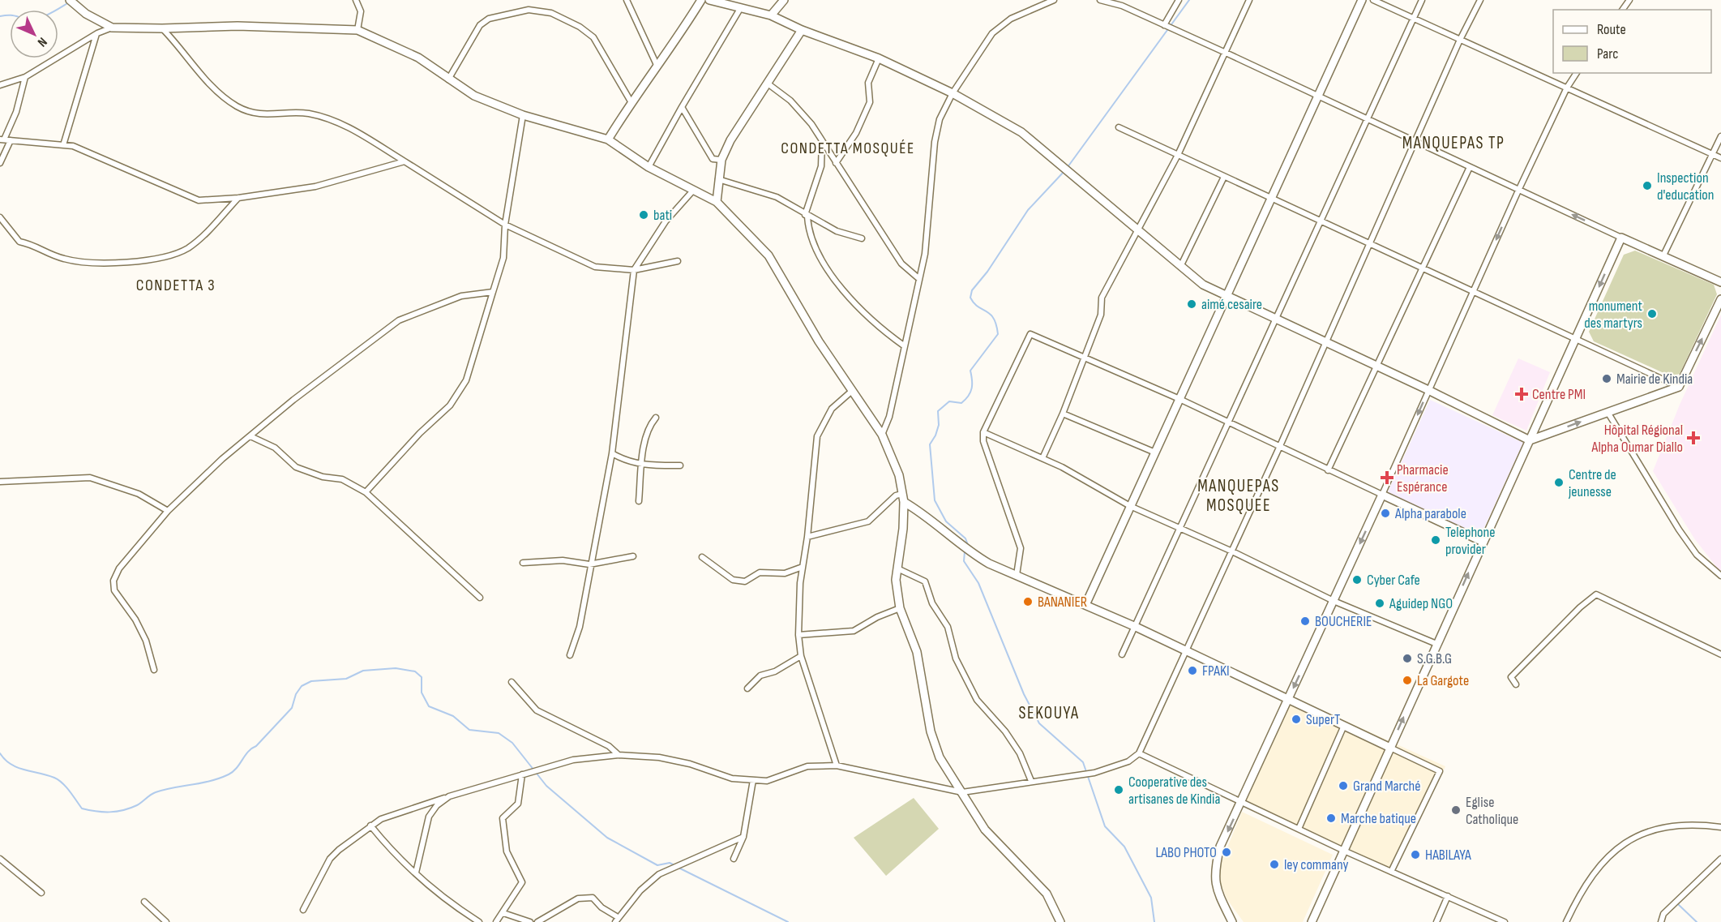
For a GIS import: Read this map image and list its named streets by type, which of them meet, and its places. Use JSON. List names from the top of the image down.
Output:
{
  "districts": [
    "MANQUEPAS TP",
    "СONDETTA MOSQUÉE",
    "СONDETTA 3",
    "MANQUEPAS MOSQUEE",
    "SEKOUYA"
  ],
  "places": {
    "other": [
      "Inspection d'education",
      "bati",
      "aimé cesaire",
      "monument des martyrs",
      "Mairie de Kindia",
      "Centre de jeunesse",
      "Alpha parabole",
      "Telephone provider",
      "Cyber Cafe",
      "BANANIER",
      "Aguidep NGO",
      "BOUCHERIE",
      "S.G.B.G",
      "FPAKI",
      "La Gargote",
      "SuperT",
      "Grand Marché",
      "Cooperative des artisanes de Kindia",
      "Eglise Catholique",
      "Marche batique",
      "LABO PHOTO",
      "HABILAYA",
      "ley commany"
    ],
    "health": ["Centre PMI", "Hôpital Régional Alpha Oumar Diallo", "Pharmacie Espérance"]
  },
  "legend": ["Route", "Parc"],
  "north": "bottom right"
}
